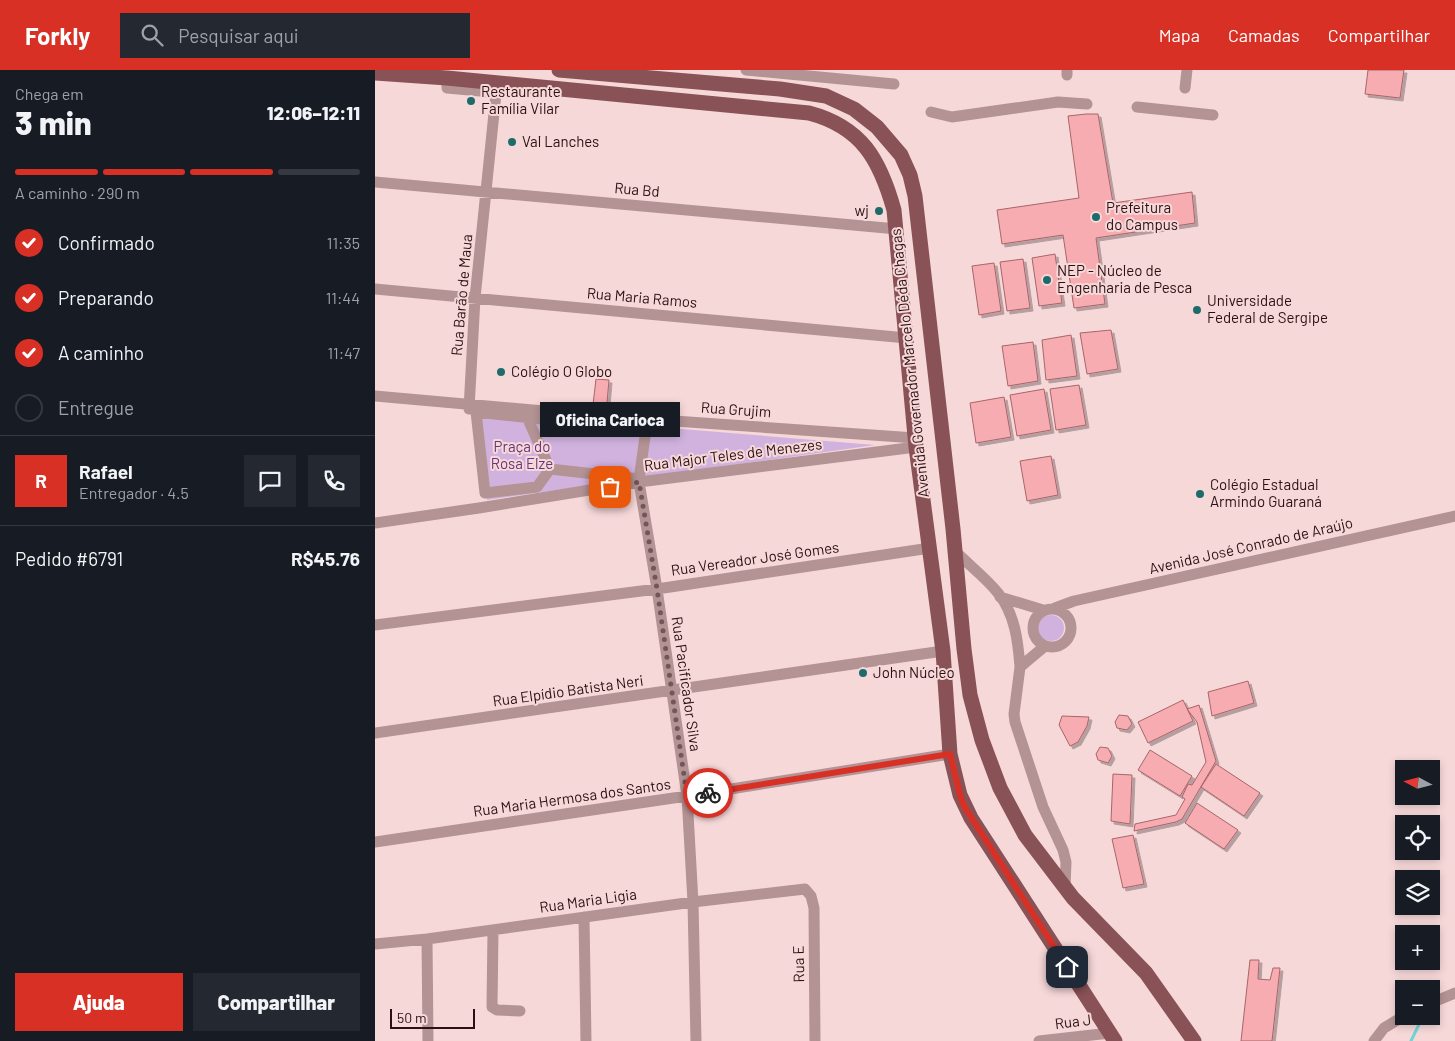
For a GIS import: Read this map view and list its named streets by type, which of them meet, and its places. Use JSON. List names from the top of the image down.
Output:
{
  "streets": {
    "main road": ["Avenida Governador Marcelo Déda Chagas"],
    "street": [
      "Rua Bd",
      "Rua Barão de Maua",
      "Rua Maria Ramos",
      "Rua Grujim",
      "Rua Major Teles de Menezes",
      "Avenida José Conrado de Araújo",
      "Rua Vereador José Gomes",
      "Rua Pacificador Silva",
      "Rua Elpídio Batista Neri",
      "Rua Maria Hermosa dos Santos",
      "Rua Maria Ligia",
      "Rua E",
      "Rua J"
    ]
  },
  "crossings": [
    ["Rua Bd", "Rua Barão de Maua"],
    ["Rua Bd", "Avenida Governador Marcelo Déda Chagas"],
    ["Rua Barão de Maua", "Rua Maria Ramos"],
    ["Rua Barão de Maua", "Avenida Governador Marcelo Déda Chagas"],
    ["Rua Barão de Maua", "Rua Grujim"],
    ["Rua Barão de Maua", "Rua Major Teles de Menezes"],
    ["Rua Maria Ramos", "Avenida Governador Marcelo Déda Chagas"],
    ["Avenida Governador Marcelo Déda Chagas", "Rua Grujim"],
    ["Avenida Governador Marcelo Déda Chagas", "Rua Major Teles de Menezes"],
    ["Avenida Governador Marcelo Déda Chagas", "Rua Vereador José Gomes"],
    ["Avenida Governador Marcelo Déda Chagas", "Rua Elpídio Batista Neri"],
    ["Avenida Governador Marcelo Déda Chagas", "Rua Maria Hermosa dos Santos"],
    ["Avenida Governador Marcelo Déda Chagas", "Rua J"],
    ["Rua Grujim", "Rua Major Teles de Menezes"],
    ["Rua Major Teles de Menezes", "Rua Pacificador Silva"],
    ["Rua Vereador José Gomes", "Rua Pacificador Silva"],
    ["Rua Pacificador Silva", "Rua Elpídio Batista Neri"],
    ["Rua Pacificador Silva", "Rua Maria Hermosa dos Santos"],
    ["Rua Pacificador Silva", "Rua Maria Ligia"],
    ["Rua Maria Ligia", "Rua E"]
  ],
  "parks": ["Praça do Rosa Elze"],
  "places": [
    "Restaurante Família Vilar",
    "Val Lanches",
    "wj",
    "Prefeitura do Campus",
    "NEP - Núcleo de Engenharia de Pesca",
    "Universidade Federal de Sergipe",
    "Colégio O Globo",
    "Oficina Carioca",
    "Colégio Estadual Armindo Guaraná",
    "John Núcleo"
  ],
  "scale_bar": "50 m",
  "north": "left",
  "page": {
    "header": "Forkly",
    "search": "Pesquisar aqui",
    "nav": ["Mapa", "Camadas", "Compartilhar"],
    "heading": ["3 min", "Chega em", "12:06–12:11"],
    "panel": [
      "Rafael",
      "Entregador · 4.5",
      "Pedido #6791",
      "R$45.76"
    ],
    "bar": "A caminho · 290 m",
    "list": [
      ["Confirmado", "11:35"],
      ["Preparando", "11:44"],
      ["A caminho", "11:47"],
      "Entregue"
    ],
    "bubble": "Oficina Carioca",
    "round": "R",
    "map_buttons": ["+", "−"],
    "buttons": ["Ajuda", "Compartilhar"],
    "scale": "50 m"
  }
}
